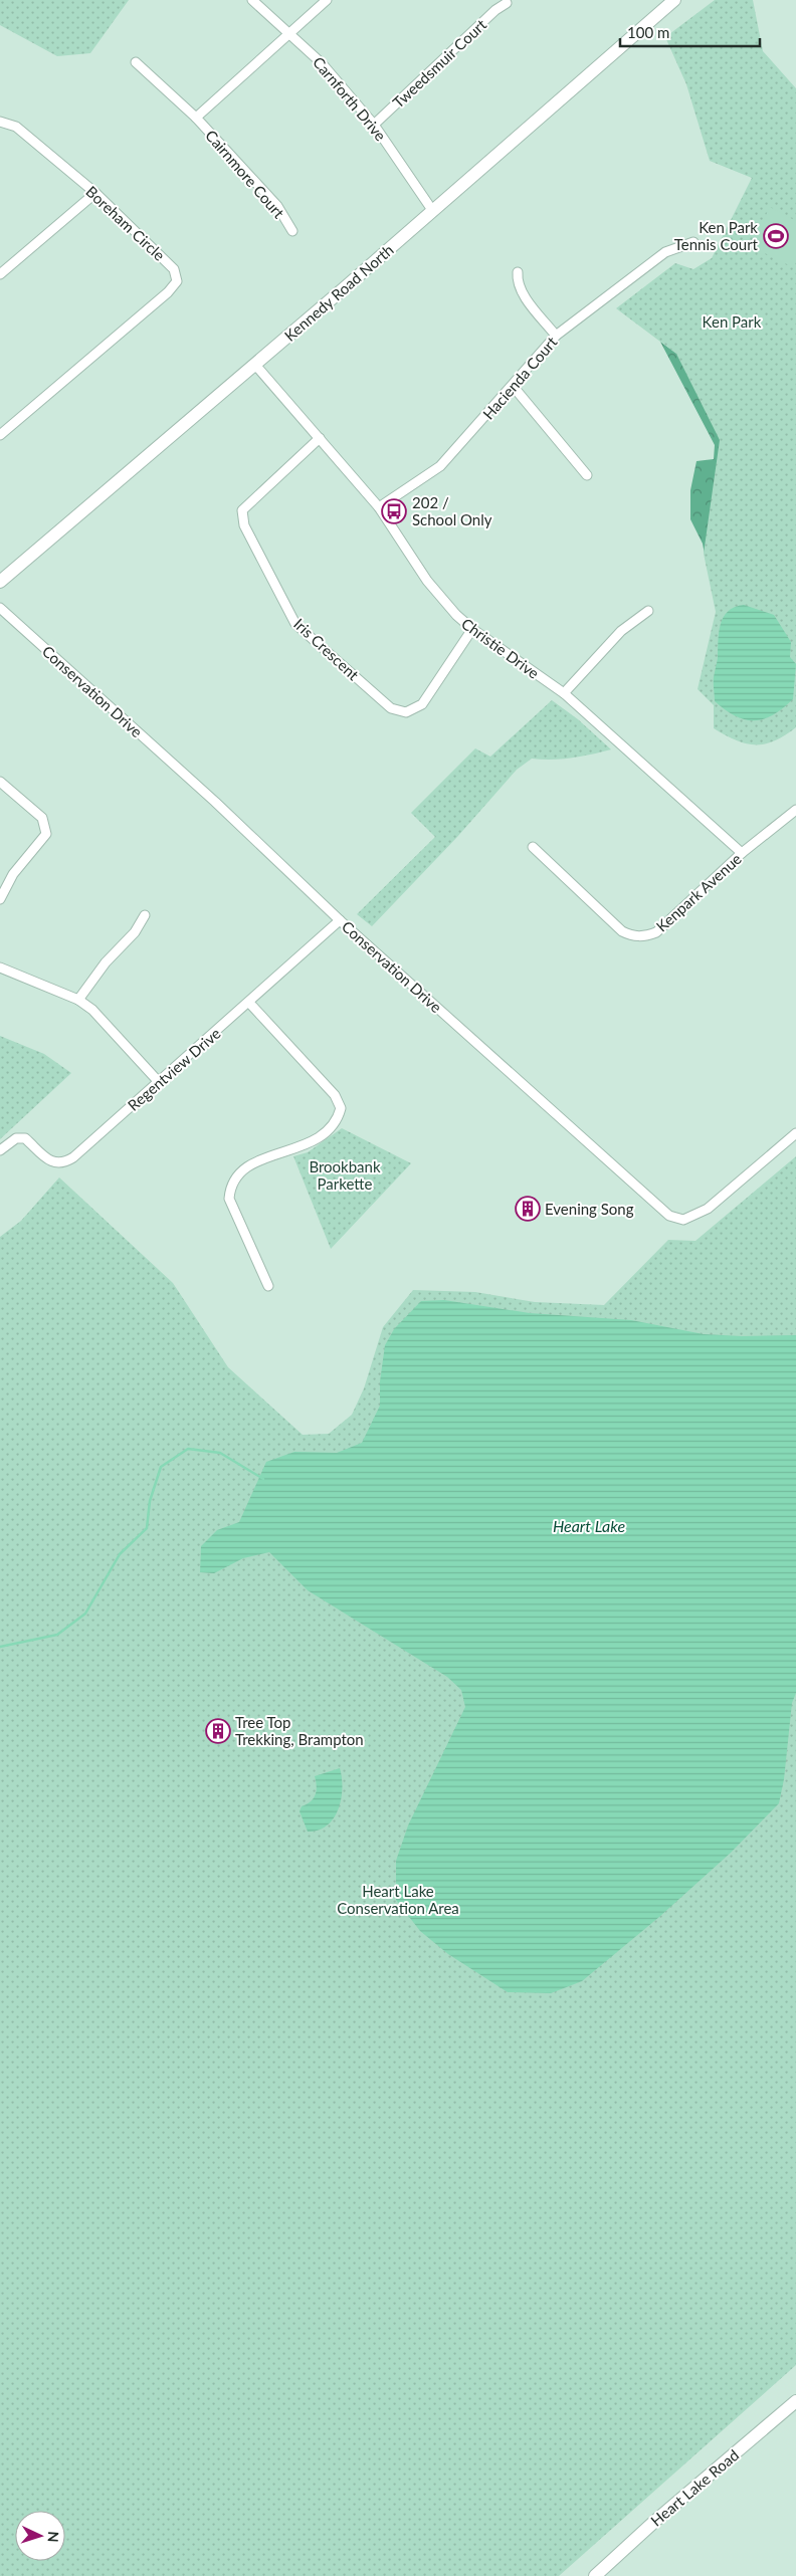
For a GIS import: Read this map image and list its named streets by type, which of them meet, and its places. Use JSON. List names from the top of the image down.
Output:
{
  "streets": {
    "main road": ["Kennedy Road North", "Heart Lake Road"],
    "street": [
      "Tweedsmuir Court",
      "Carnforth Drive",
      "Cairnmore Court",
      "Boreham Circle",
      "Hacienda Court",
      "Christie Drive",
      "Iris Crescent",
      "Conservation Drive",
      "Kenpark Avenue",
      "Regentview Drive"
    ]
  },
  "crossings": [
    ["Tweedsmuir Court", "Carnforth Drive"],
    ["Carnforth Drive", "Cairnmore Court"],
    ["Carnforth Drive", "Kennedy Road North"],
    ["Kennedy Road North", "Christie Drive"],
    ["Hacienda Court", "Christie Drive"],
    ["Christie Drive", "Iris Crescent"],
    ["Christie Drive", "Kenpark Avenue"],
    ["Conservation Drive", "Regentview Drive"]
  ],
  "water": ["Heart Lake"],
  "parks": ["Ken Park", "Brookbank Parkette", "Heart Lake Conservation Area"],
  "places": {
    "sports": ["Ken Park Tennis Court"],
    "bus stop": ["202 / School Only"],
    "building": ["Evening Song", "Tree Top Trekking, Brampton"]
  },
  "scale_bar": "100 m",
  "north": "right"
}
